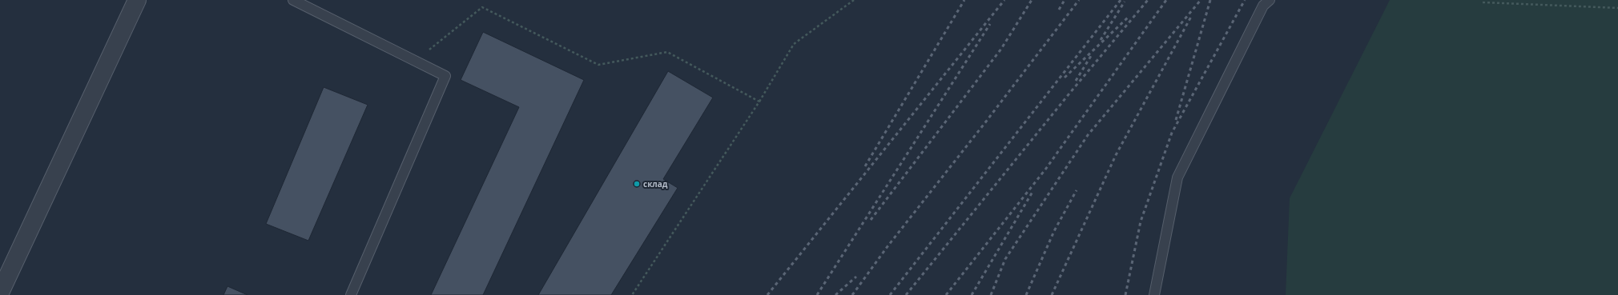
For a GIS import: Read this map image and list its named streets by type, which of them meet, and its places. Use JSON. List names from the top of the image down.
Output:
{
  "places": ["склад"]
}
